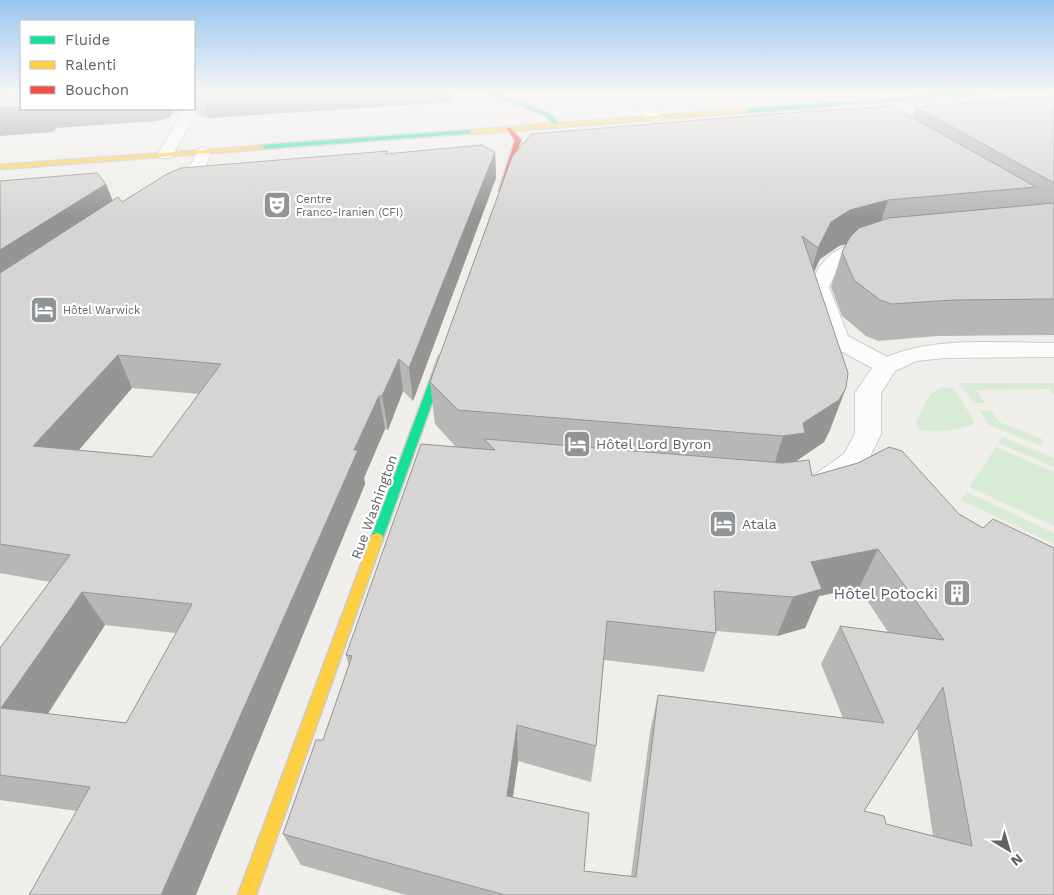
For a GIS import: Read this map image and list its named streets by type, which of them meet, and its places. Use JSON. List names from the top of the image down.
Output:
{
  "streets": {
    "main road": ["Rue Washington"]
  },
  "places": {
    "theatre": ["Centre Franco-Iranien (CFI)"],
    "hotel": ["Hôtel Warwick", "Hôtel Lord Byron", "Atala"],
    "building": ["Hôtel Potocki"]
  },
  "legend": ["Fluide", "Ralenti", "Bouchon"],
  "north": "bottom right"
}
